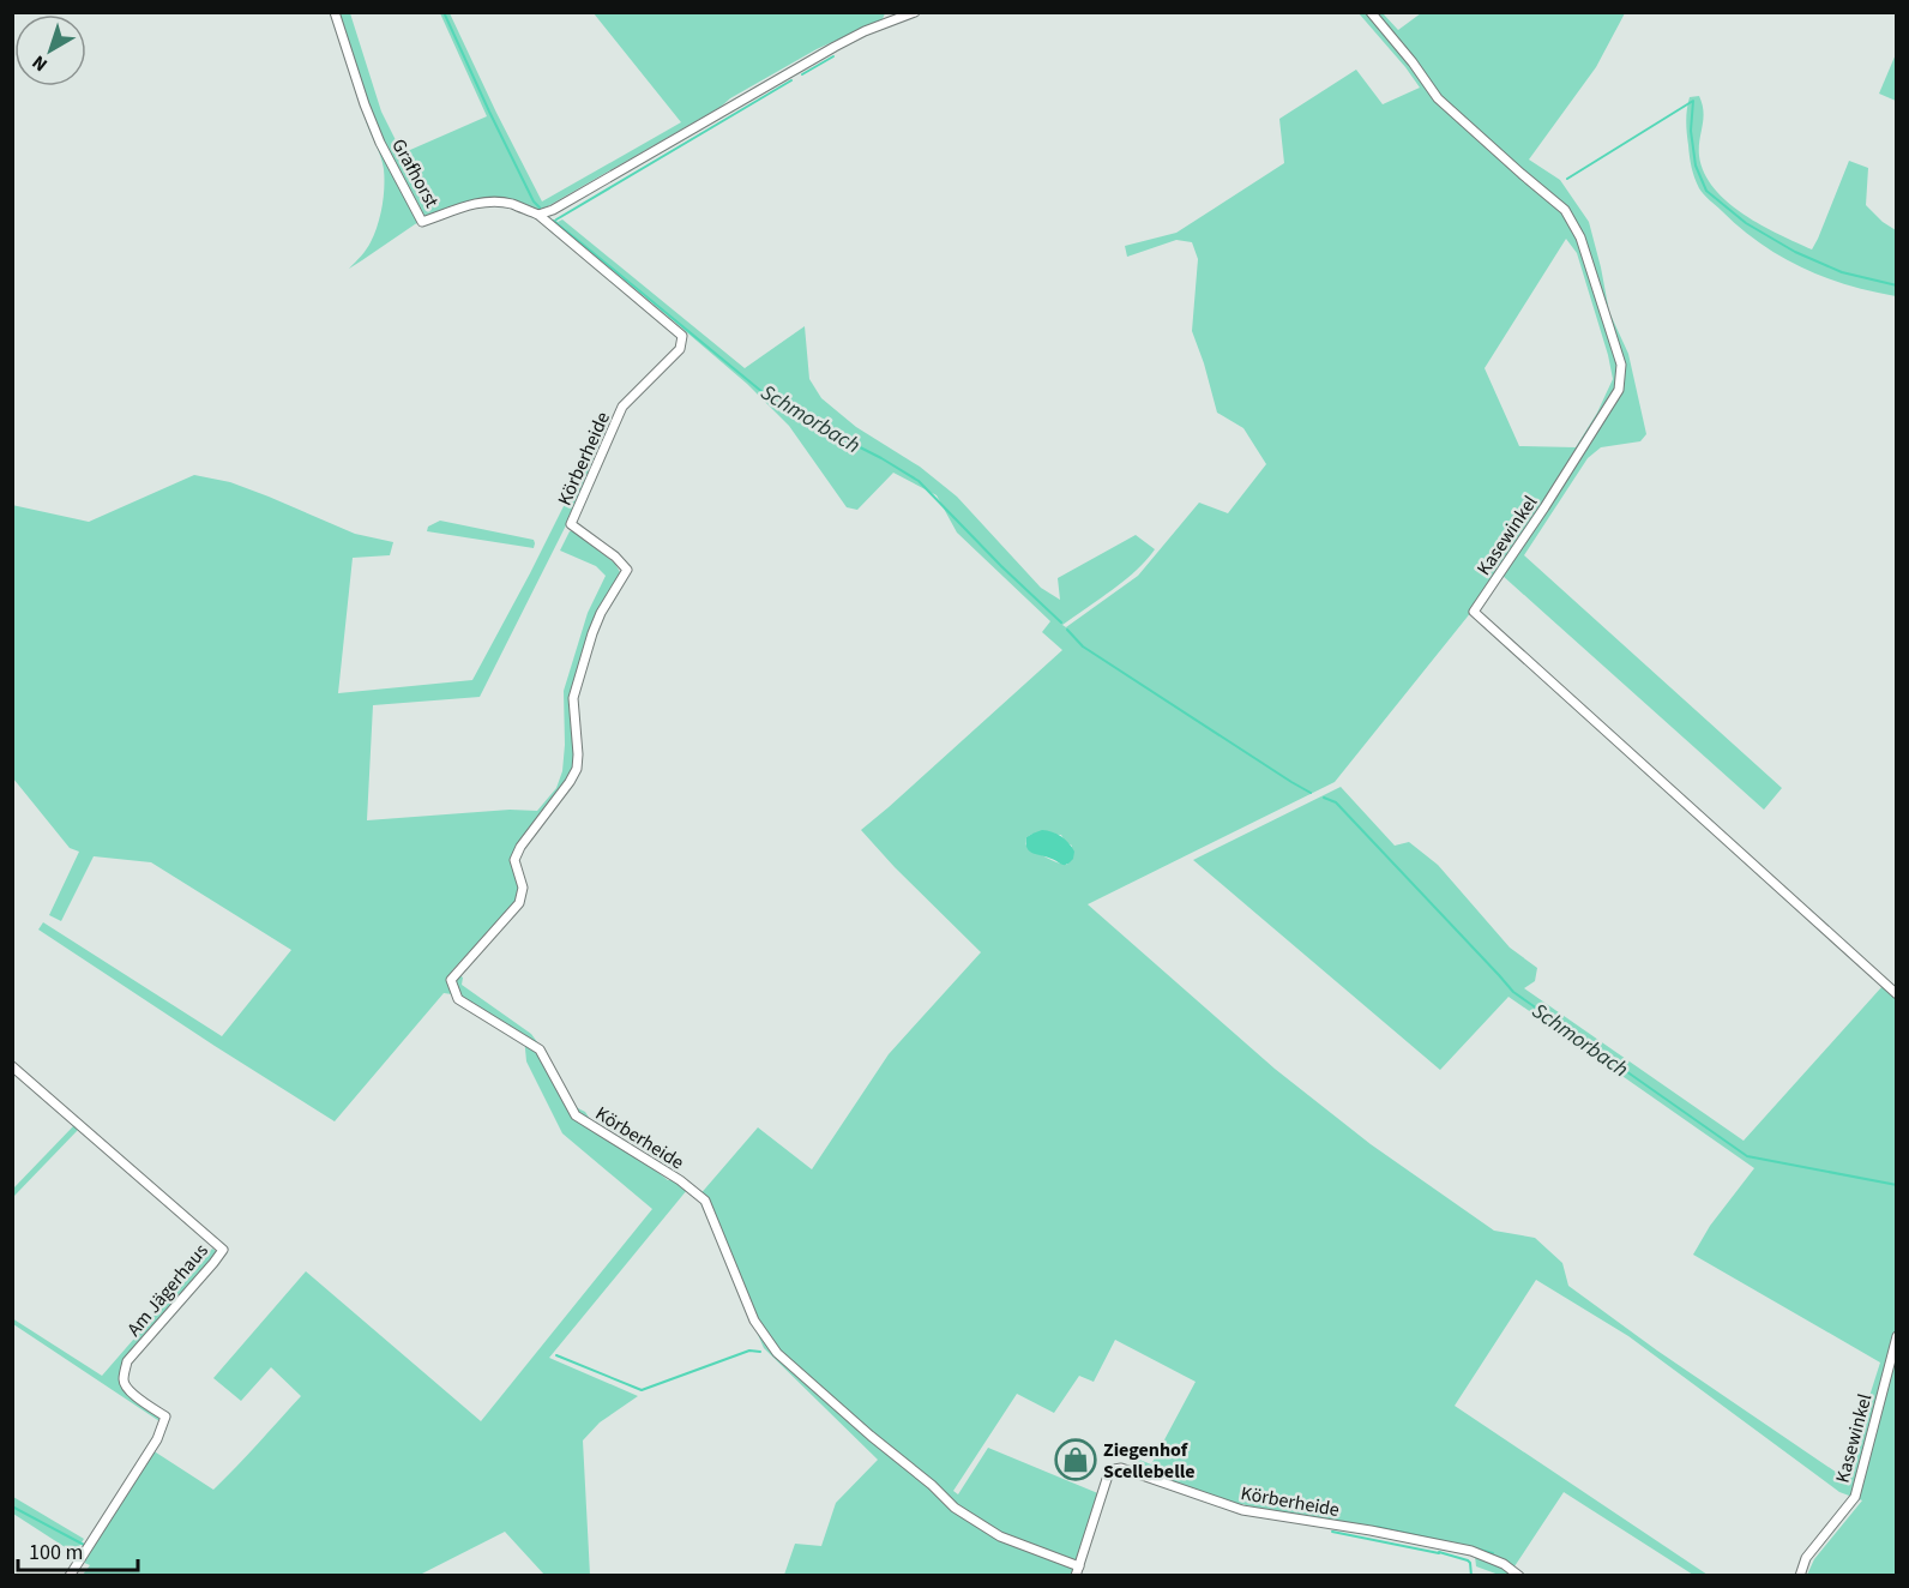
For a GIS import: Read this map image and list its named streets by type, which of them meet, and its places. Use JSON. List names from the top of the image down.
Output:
{
  "streets": {
    "street": [
      "Grafhorst",
      "Körberheide",
      "Kasewinkel",
      "Am Jägerhaus"
    ]
  },
  "crossings": [
    ["Grafhorst", "Körberheide"]
  ],
  "water": ["Schmorbach"],
  "places": {
    "shop": ["Ziegenhof Scellebelle"]
  },
  "scale_bar": "100 m",
  "north": "bottom left"
}
